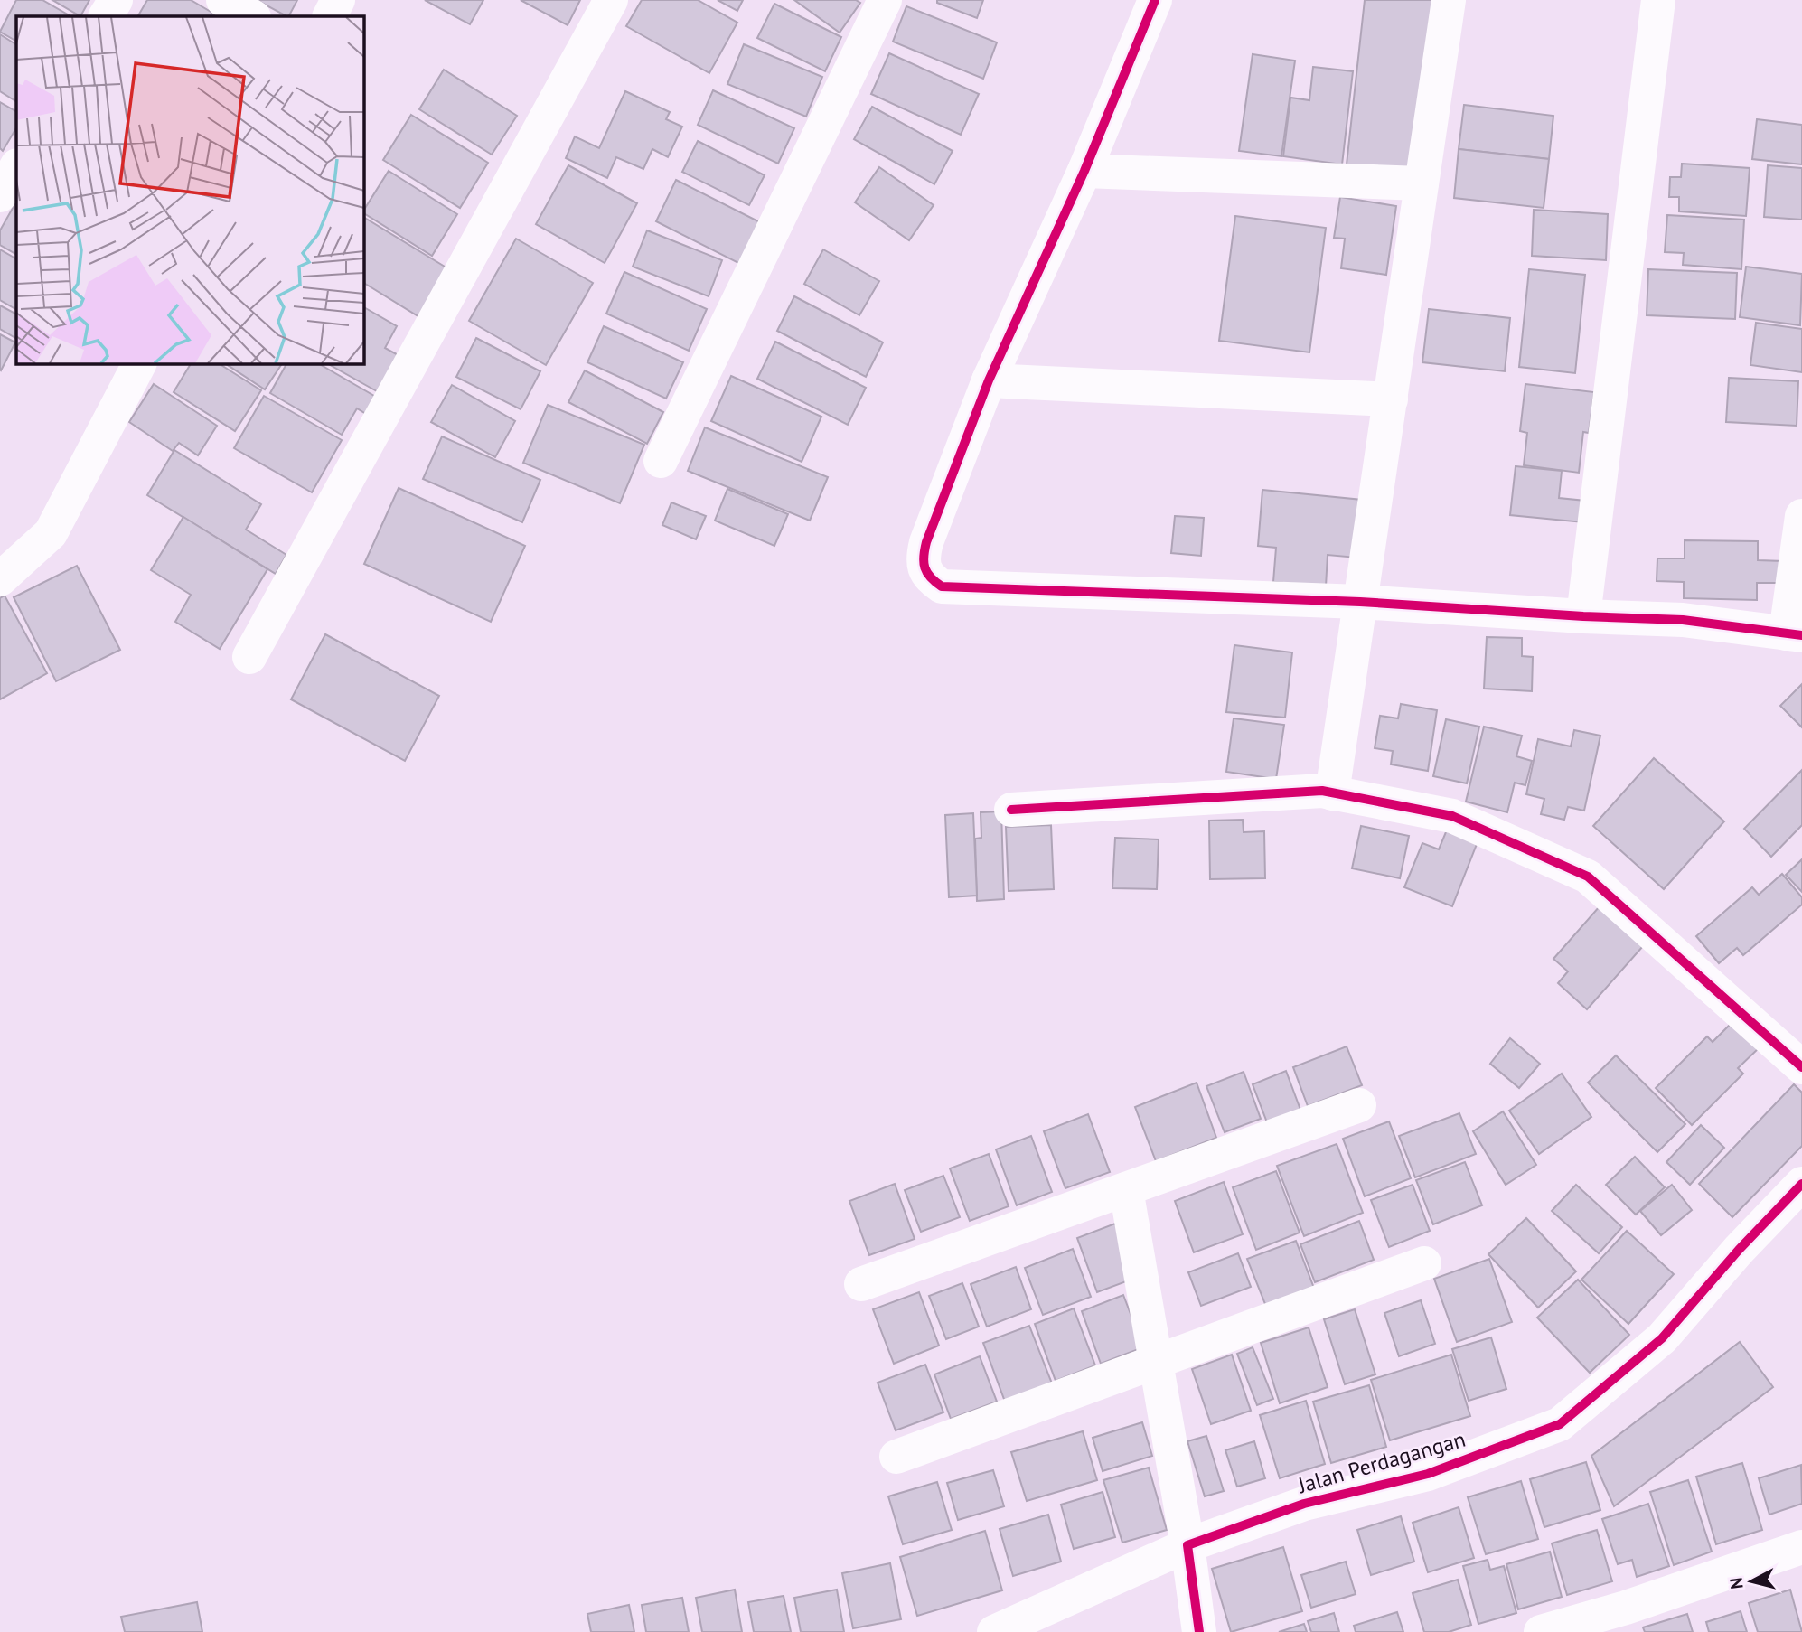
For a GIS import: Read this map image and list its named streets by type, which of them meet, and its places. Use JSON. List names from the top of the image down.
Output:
{
  "streets": {
    "street": ["Jalan Perdagangan"]
  },
  "north": "left"
}
